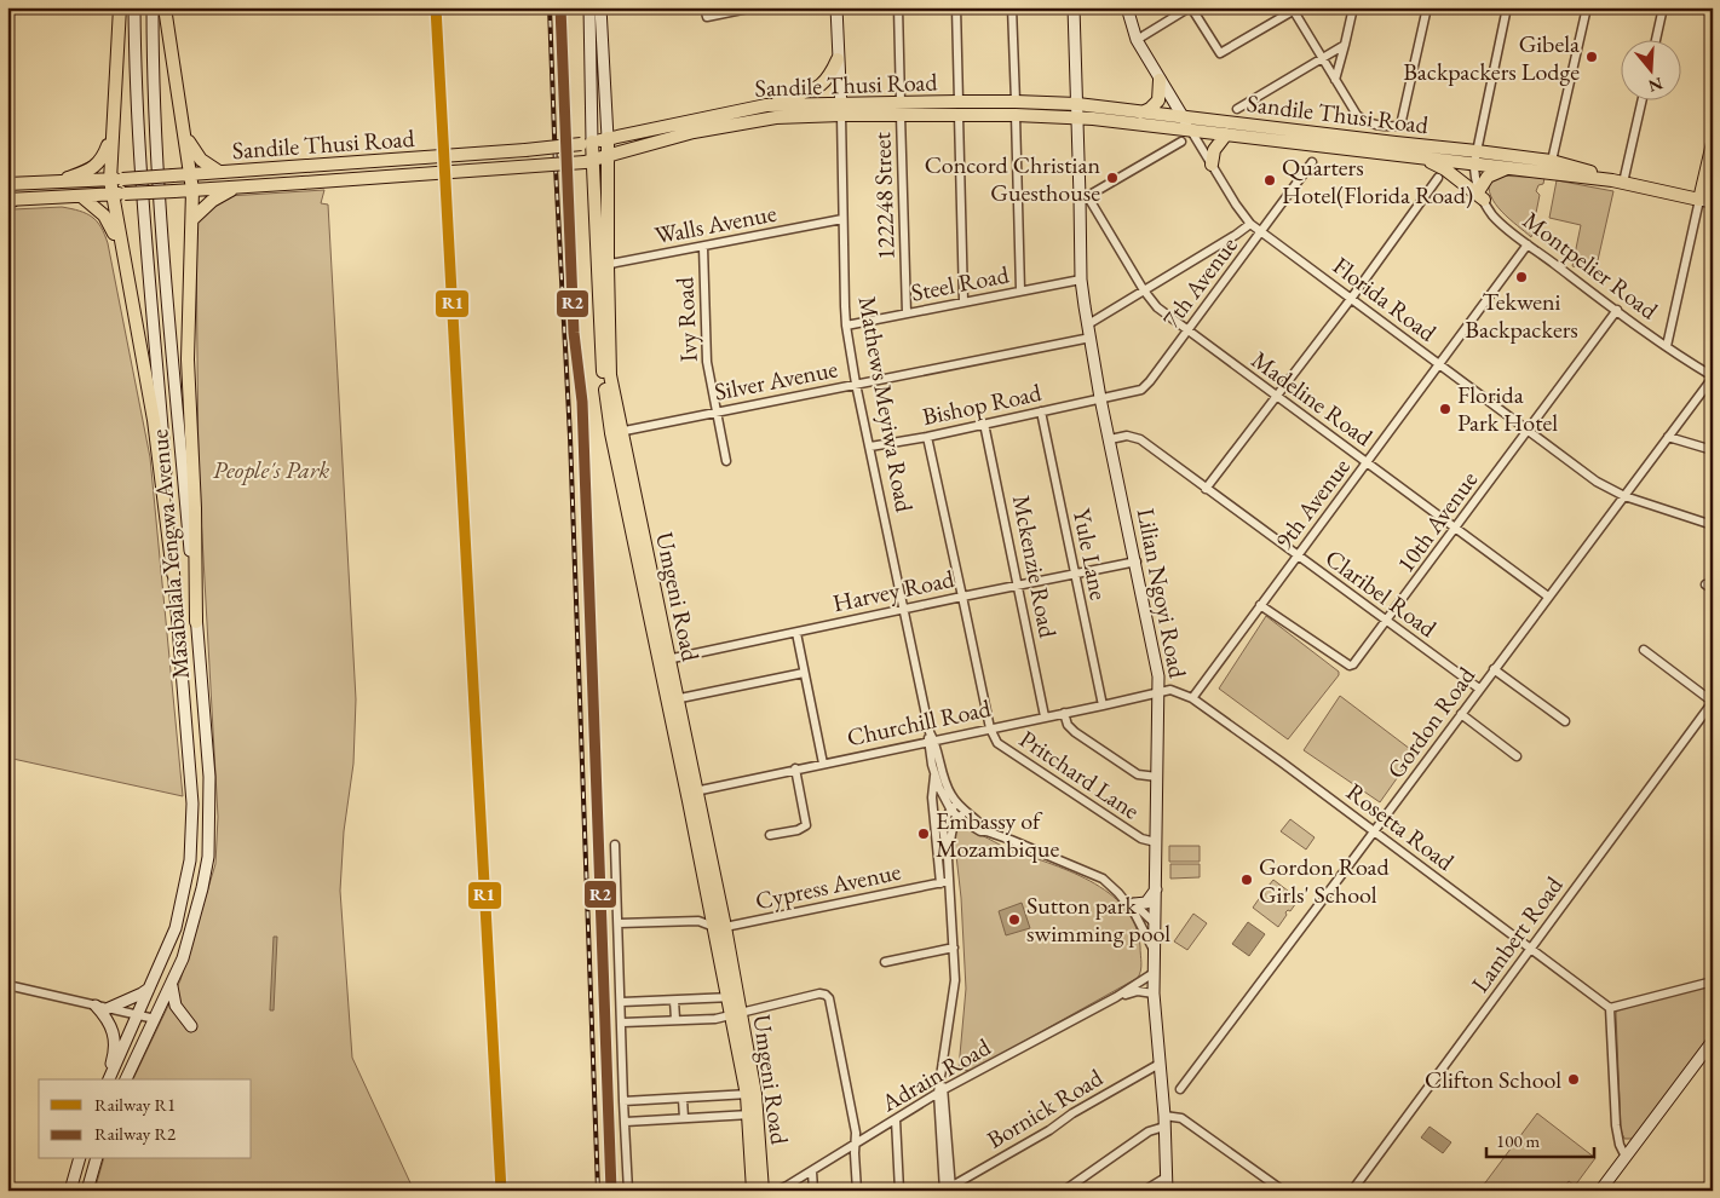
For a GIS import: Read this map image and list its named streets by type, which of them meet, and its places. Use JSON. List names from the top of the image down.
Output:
{
  "streets": {
    "main road": [
      "Sandile Thusi Road",
      "Florida Road",
      "Mathews Meyiwa Road",
      "Masabalala Yengwa Avenue",
      "Lilian Ngoyi Road",
      "Umgeni Road"
    ],
    "street": [
      "122248 Street",
      "Walls Avenue",
      "Montpelier Road",
      "7th Avenue",
      "Steel Road",
      "Ivy Road",
      "Silver Avenue",
      "Madeline Road",
      "Bishop Road",
      "9th Avenue",
      "10th Avenue",
      "Yule Lane",
      "Mckenzie Road",
      "Harvey Road",
      "Claribel Road",
      "Churchill Road",
      "Gordon Road",
      "Pritchard Lane",
      "Rosetta Road",
      "Cypress Avenue",
      "Lambert Road",
      "Adrain Road",
      "Bornick Road"
    ]
  },
  "crossings": [
    ["Sandile Thusi Road", "122248 Street"],
    ["Sandile Thusi Road", "Montpelier Road"],
    ["Sandile Thusi Road", "Florida Road"],
    ["Sandile Thusi Road", "Mathews Meyiwa Road"],
    ["Sandile Thusi Road", "Lilian Ngoyi Road"],
    ["Sandile Thusi Road", "Umgeni Road"],
    ["122248 Street", "Steel Road"],
    ["Walls Avenue", "Ivy Road"],
    ["Walls Avenue", "Mathews Meyiwa Road"],
    ["Walls Avenue", "Umgeni Road"],
    ["Montpelier Road", "9th Avenue"],
    ["Montpelier Road", "10th Avenue"],
    ["Montpelier Road", "Gordon Road"],
    ["7th Avenue", "Florida Road"],
    ["7th Avenue", "Madeline Road"],
    ["7th Avenue", "Bishop Road"],
    ["7th Avenue", "Lilian Ngoyi Road"],
    ["Steel Road", "Mathews Meyiwa Road"],
    ["Steel Road", "Lilian Ngoyi Road"],
    ["Florida Road", "9th Avenue"],
    ["Florida Road", "10th Avenue"],
    ["Florida Road", "Gordon Road"],
    ["Ivy Road", "Silver Avenue"],
    ["Silver Avenue", "Mathews Meyiwa Road"],
    ["Silver Avenue", "Lilian Ngoyi Road"],
    ["Silver Avenue", "Umgeni Road"],
    ["Madeline Road", "9th Avenue"],
    ["Madeline Road", "10th Avenue"],
    ["Madeline Road", "Lilian Ngoyi Road"],
    ["Madeline Road", "Gordon Road"],
    ["Mathews Meyiwa Road", "Bishop Road"],
    ["Mathews Meyiwa Road", "Harvey Road"],
    ["Mathews Meyiwa Road", "Churchill Road"],
    ["Bishop Road", "Yule Lane"],
    ["Bishop Road", "Mckenzie Road"],
    ["Bishop Road", "Lilian Ngoyi Road"],
    ["9th Avenue", "10th Avenue"],
    ["9th Avenue", "Claribel Road"],
    ["9th Avenue", "Rosetta Road"],
    ["10th Avenue", "Claribel Road"],
    ["Yule Lane", "Harvey Road"],
    ["Yule Lane", "Churchill Road"],
    ["Mckenzie Road", "Harvey Road"],
    ["Mckenzie Road", "Churchill Road"],
    ["Harvey Road", "Lilian Ngoyi Road"],
    ["Harvey Road", "Umgeni Road"],
    ["Lilian Ngoyi Road", "Claribel Road"],
    ["Lilian Ngoyi Road", "Churchill Road"],
    ["Lilian Ngoyi Road", "Pritchard Lane"],
    ["Lilian Ngoyi Road", "Rosetta Road"],
    ["Lilian Ngoyi Road", "Adrain Road"],
    ["Lilian Ngoyi Road", "Bornick Road"],
    ["Claribel Road", "Gordon Road"],
    ["Umgeni Road", "Churchill Road"],
    ["Umgeni Road", "Cypress Avenue"],
    ["Churchill Road", "Pritchard Lane"],
    ["Churchill Road", "Rosetta Road"],
    ["Gordon Road", "Rosetta Road"],
    ["Rosetta Road", "Lambert Road"]
  ],
  "parks": ["People's Park"],
  "places": [
    "Gibela Backpackers Lodge",
    "Concord Christian Guesthouse",
    "Quarters Hotel(Florida Road)",
    "Tekweni Backpackers",
    "Florida Park Hotel",
    "Embassy of Mozambique",
    "Gordon Road Girls' School",
    "Sutton park swimming pool",
    "Clifton School"
  ],
  "lines": ["rail line R1", "rail line R2"],
  "legend": ["Railway R1", "Railway R2"],
  "scale_bar": "100 m",
  "north": "bottom"
}
